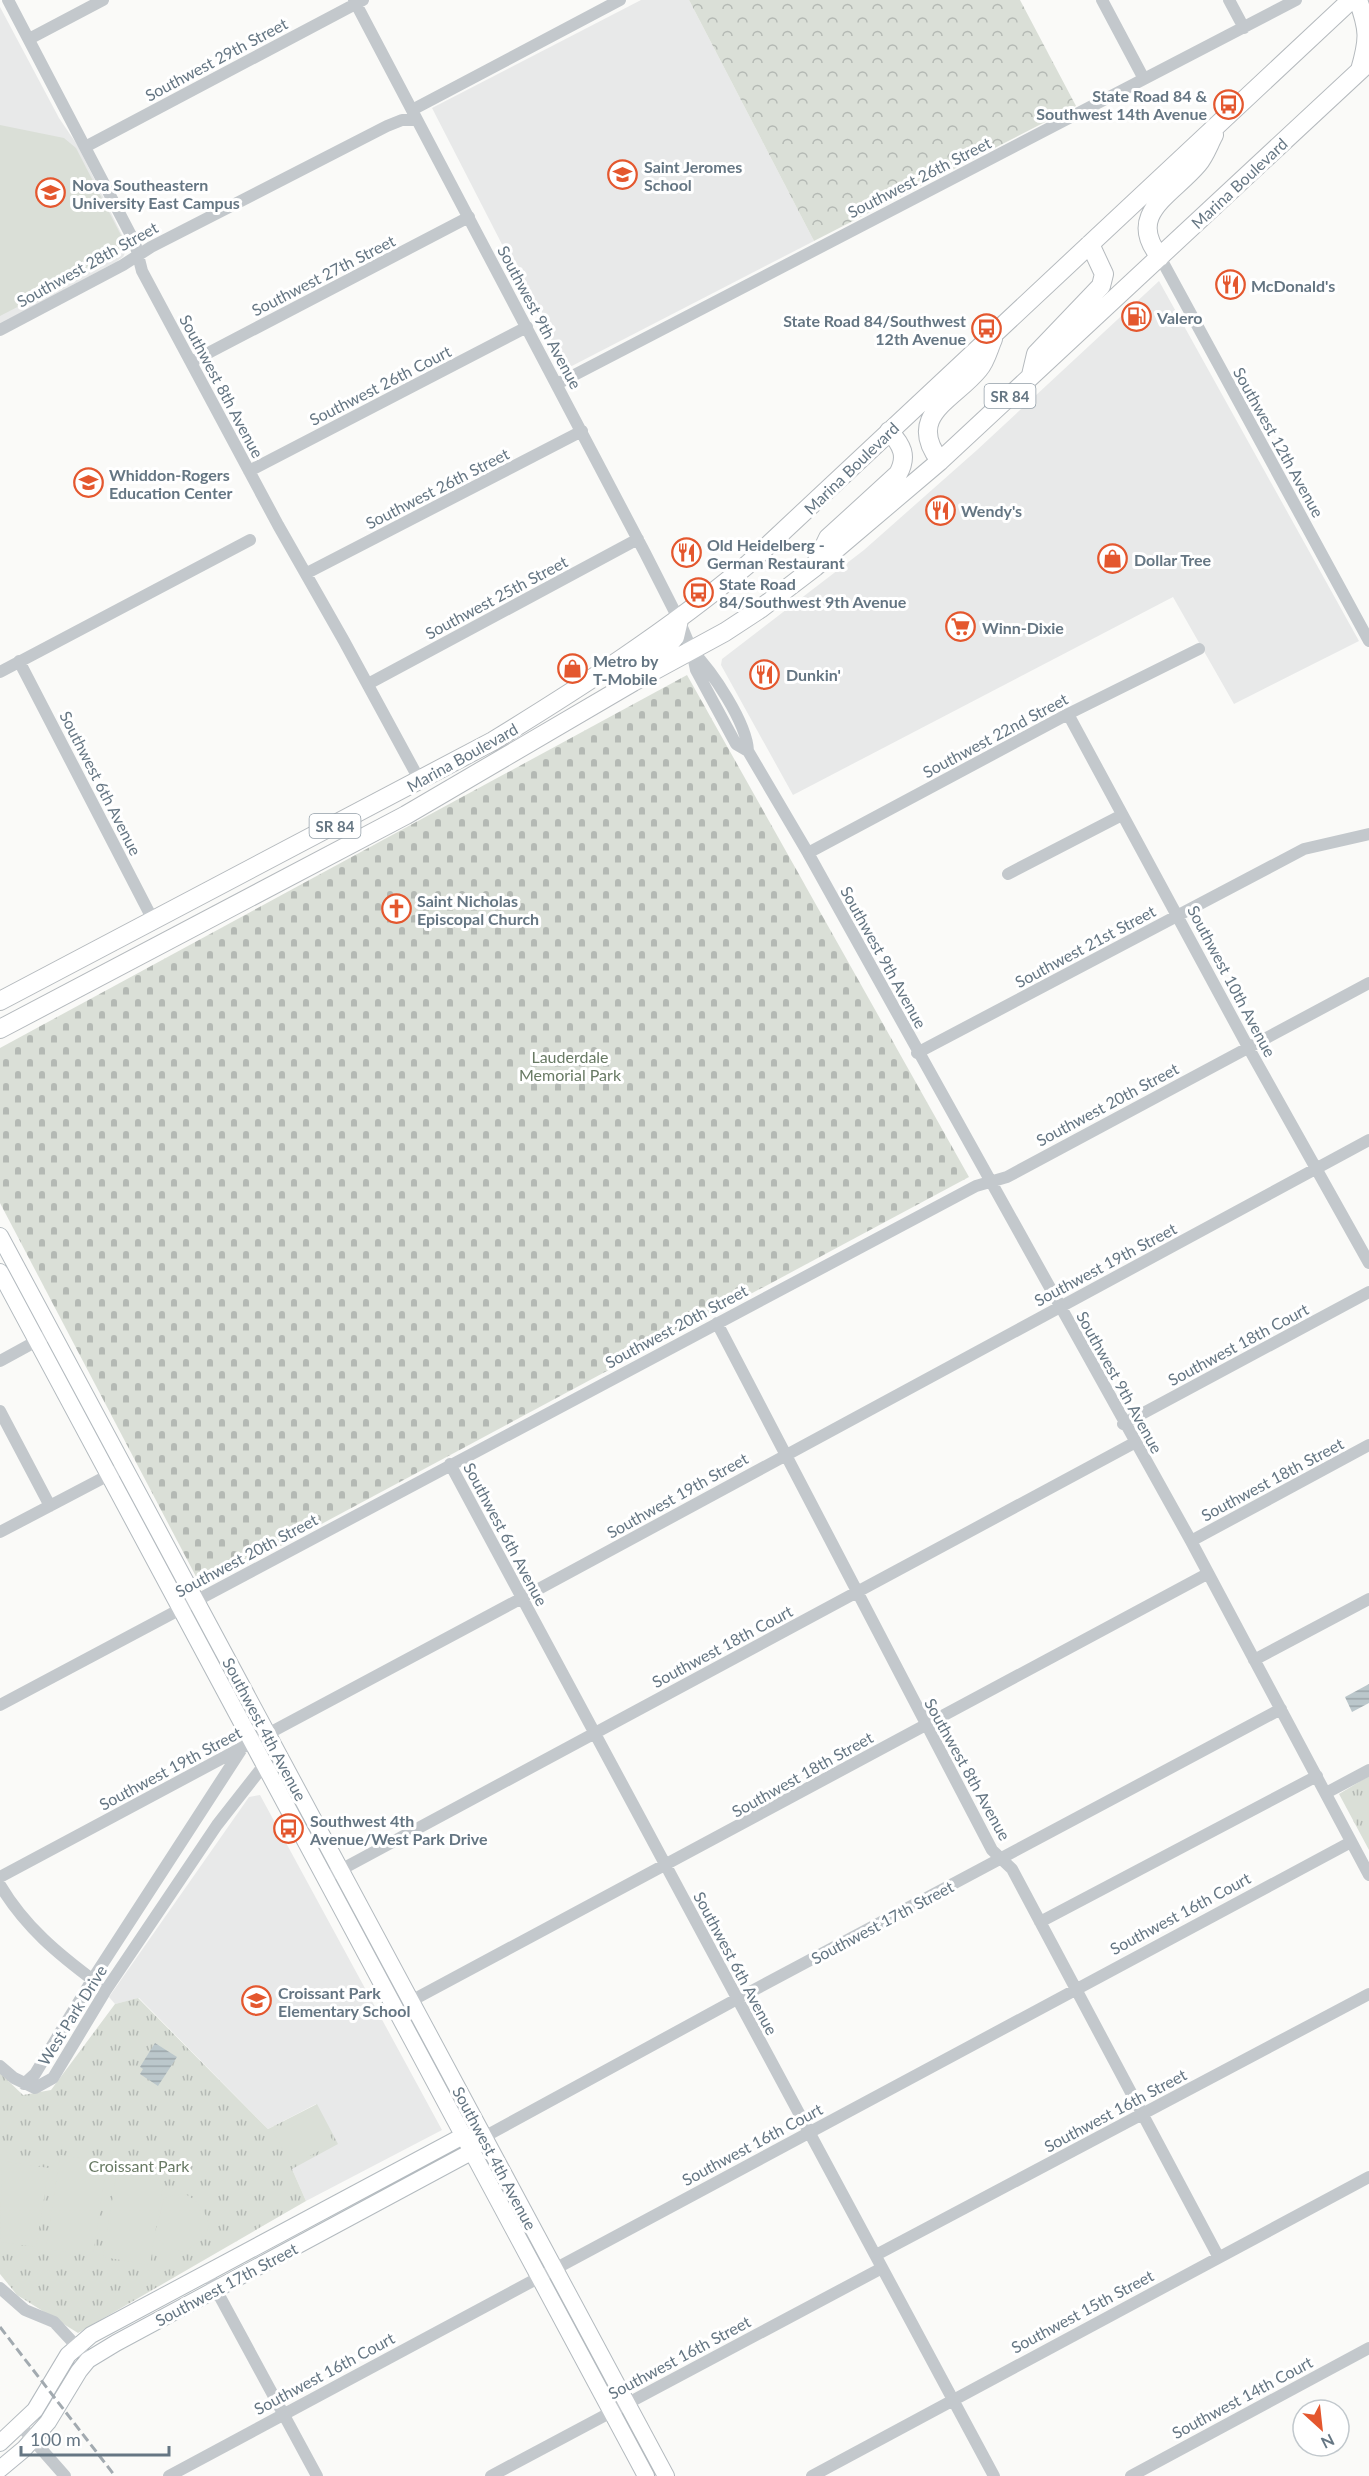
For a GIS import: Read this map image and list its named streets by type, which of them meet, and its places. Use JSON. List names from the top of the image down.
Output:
{
  "streets": {
    "main road": [
      "Marina Boulevard",
      "SR 84",
      "Southwest 4th Avenue",
      "Southwest 17th Street"
    ],
    "street": [
      "Southwest 29th Street",
      "Southwest 26th Street",
      "Southwest 28th Street",
      "Southwest 27th Street",
      "Southwest 9th Avenue",
      "Southwest 26th Court",
      "Southwest 8th Avenue",
      "Southwest 12th Avenue",
      "Southwest 25th Street",
      "Southwest 22nd Street",
      "Southwest 6th Avenue",
      "Southwest 21st Street",
      "Southwest 10th Avenue",
      "Southwest 20th Street",
      "Southwest 19th Street",
      "Southwest 18th Court",
      "Southwest 18th Street",
      "Southwest 16th Court",
      "West Park Drive",
      "Southwest 16th Street",
      "Southwest 15th Street",
      "Southwest 14th Court"
    ]
  },
  "crossings": [
    ["Southwest 29th Street", "Southwest 9th Avenue"],
    ["Southwest 29th Street", "Southwest 8th Avenue"],
    ["Southwest 26th Street", "Southwest 9th Avenue"],
    ["Southwest 26th Street", "Southwest 8th Avenue"],
    ["Marina Boulevard", "Southwest 9th Avenue"],
    ["Marina Boulevard", "Southwest 8th Avenue"],
    ["Marina Boulevard", "Southwest 12th Avenue"],
    ["Marina Boulevard", "Southwest 6th Avenue"],
    ["Southwest 28th Street", "Southwest 9th Avenue"],
    ["Southwest 28th Street", "Southwest 8th Avenue"],
    ["Southwest 27th Street", "Southwest 9th Avenue"],
    ["Southwest 27th Street", "Southwest 8th Avenue"],
    ["Southwest 9th Avenue", "Southwest 26th Court"],
    ["Southwest 9th Avenue", "Southwest 25th Street"],
    ["Southwest 9th Avenue", "Southwest 22nd Street"],
    ["Southwest 9th Avenue", "Southwest 21st Street"],
    ["Southwest 9th Avenue", "Southwest 20th Street"],
    ["Southwest 9th Avenue", "Southwest 19th Street"],
    ["Southwest 9th Avenue", "Southwest 18th Court"],
    ["Southwest 9th Avenue", "Southwest 18th Street"],
    ["Southwest 9th Avenue", "Southwest 16th Court"],
    ["Southwest 9th Avenue", "Southwest 17th Street"],
    ["Southwest 26th Court", "Southwest 8th Avenue"],
    ["Southwest 8th Avenue", "Southwest 25th Street"],
    ["Southwest 8th Avenue", "Southwest 20th Street"],
    ["Southwest 8th Avenue", "Southwest 19th Street"],
    ["Southwest 8th Avenue", "Southwest 18th Court"],
    ["Southwest 8th Avenue", "Southwest 18th Street"],
    ["Southwest 8th Avenue", "Southwest 16th Court"],
    ["Southwest 8th Avenue", "Southwest 17th Street"],
    ["Southwest 8th Avenue", "Southwest 16th Street"],
    ["Southwest 8th Avenue", "Southwest 15th Street"],
    ["Southwest 22nd Street", "Southwest 10th Avenue"],
    ["Southwest 6th Avenue", "Southwest 20th Street"],
    ["Southwest 6th Avenue", "Southwest 19th Street"],
    ["Southwest 6th Avenue", "Southwest 18th Court"],
    ["Southwest 6th Avenue", "Southwest 18th Street"],
    ["Southwest 6th Avenue", "Southwest 16th Court"],
    ["Southwest 6th Avenue", "Southwest 17th Street"],
    ["Southwest 6th Avenue", "Southwest 16th Street"],
    ["Southwest 6th Avenue", "Southwest 15th Street"],
    ["Southwest 21st Street", "Southwest 10th Avenue"],
    ["Southwest 10th Avenue", "Southwest 20th Street"],
    ["Southwest 10th Avenue", "Southwest 19th Street"],
    ["Southwest 20th Street", "Southwest 4th Avenue"],
    ["Southwest 19th Street", "Southwest 4th Avenue"],
    ["Southwest 19th Street", "West Park Drive"],
    ["Southwest 18th Court", "Southwest 4th Avenue"],
    ["Southwest 18th Street", "Southwest 4th Avenue"],
    ["Southwest 4th Avenue", "Southwest 16th Court"],
    ["Southwest 4th Avenue", "Southwest 17th Street"],
    ["Southwest 4th Avenue", "West Park Drive"],
    ["Southwest 4th Avenue", "Southwest 16th Street"]
  ],
  "parks": ["Lauderdale Memorial Park", "Croissant Park"],
  "places": {
    "bus stop": [
      "State Road 84 & Southwest 14th Avenue",
      "State Road 84/Southwest 12th Avenue",
      "State Road 84/Southwest 9th Avenue",
      "Southwest 4th Avenue/West Park Drive"
    ],
    "school or university": [
      "Saint Jeromes School",
      "Nova Southeastern University East Campus",
      "Whiddon-Rogers Education Center",
      "Croissant Park Elementary School"
    ],
    "restaurant": [
      "McDonald's",
      "Wendy's",
      "Old Heidelberg - German Restaurant",
      "Dunkin'"
    ],
    "fuel station": ["Valero"],
    "shop": ["Dollar Tree", "Metro by T-Mobile"],
    "supermarket": ["Winn-Dixie"],
    "church": ["Saint Nicholas Episcopal Church"]
  },
  "scale_bar": "100 m",
  "north": "bottom right"
}
